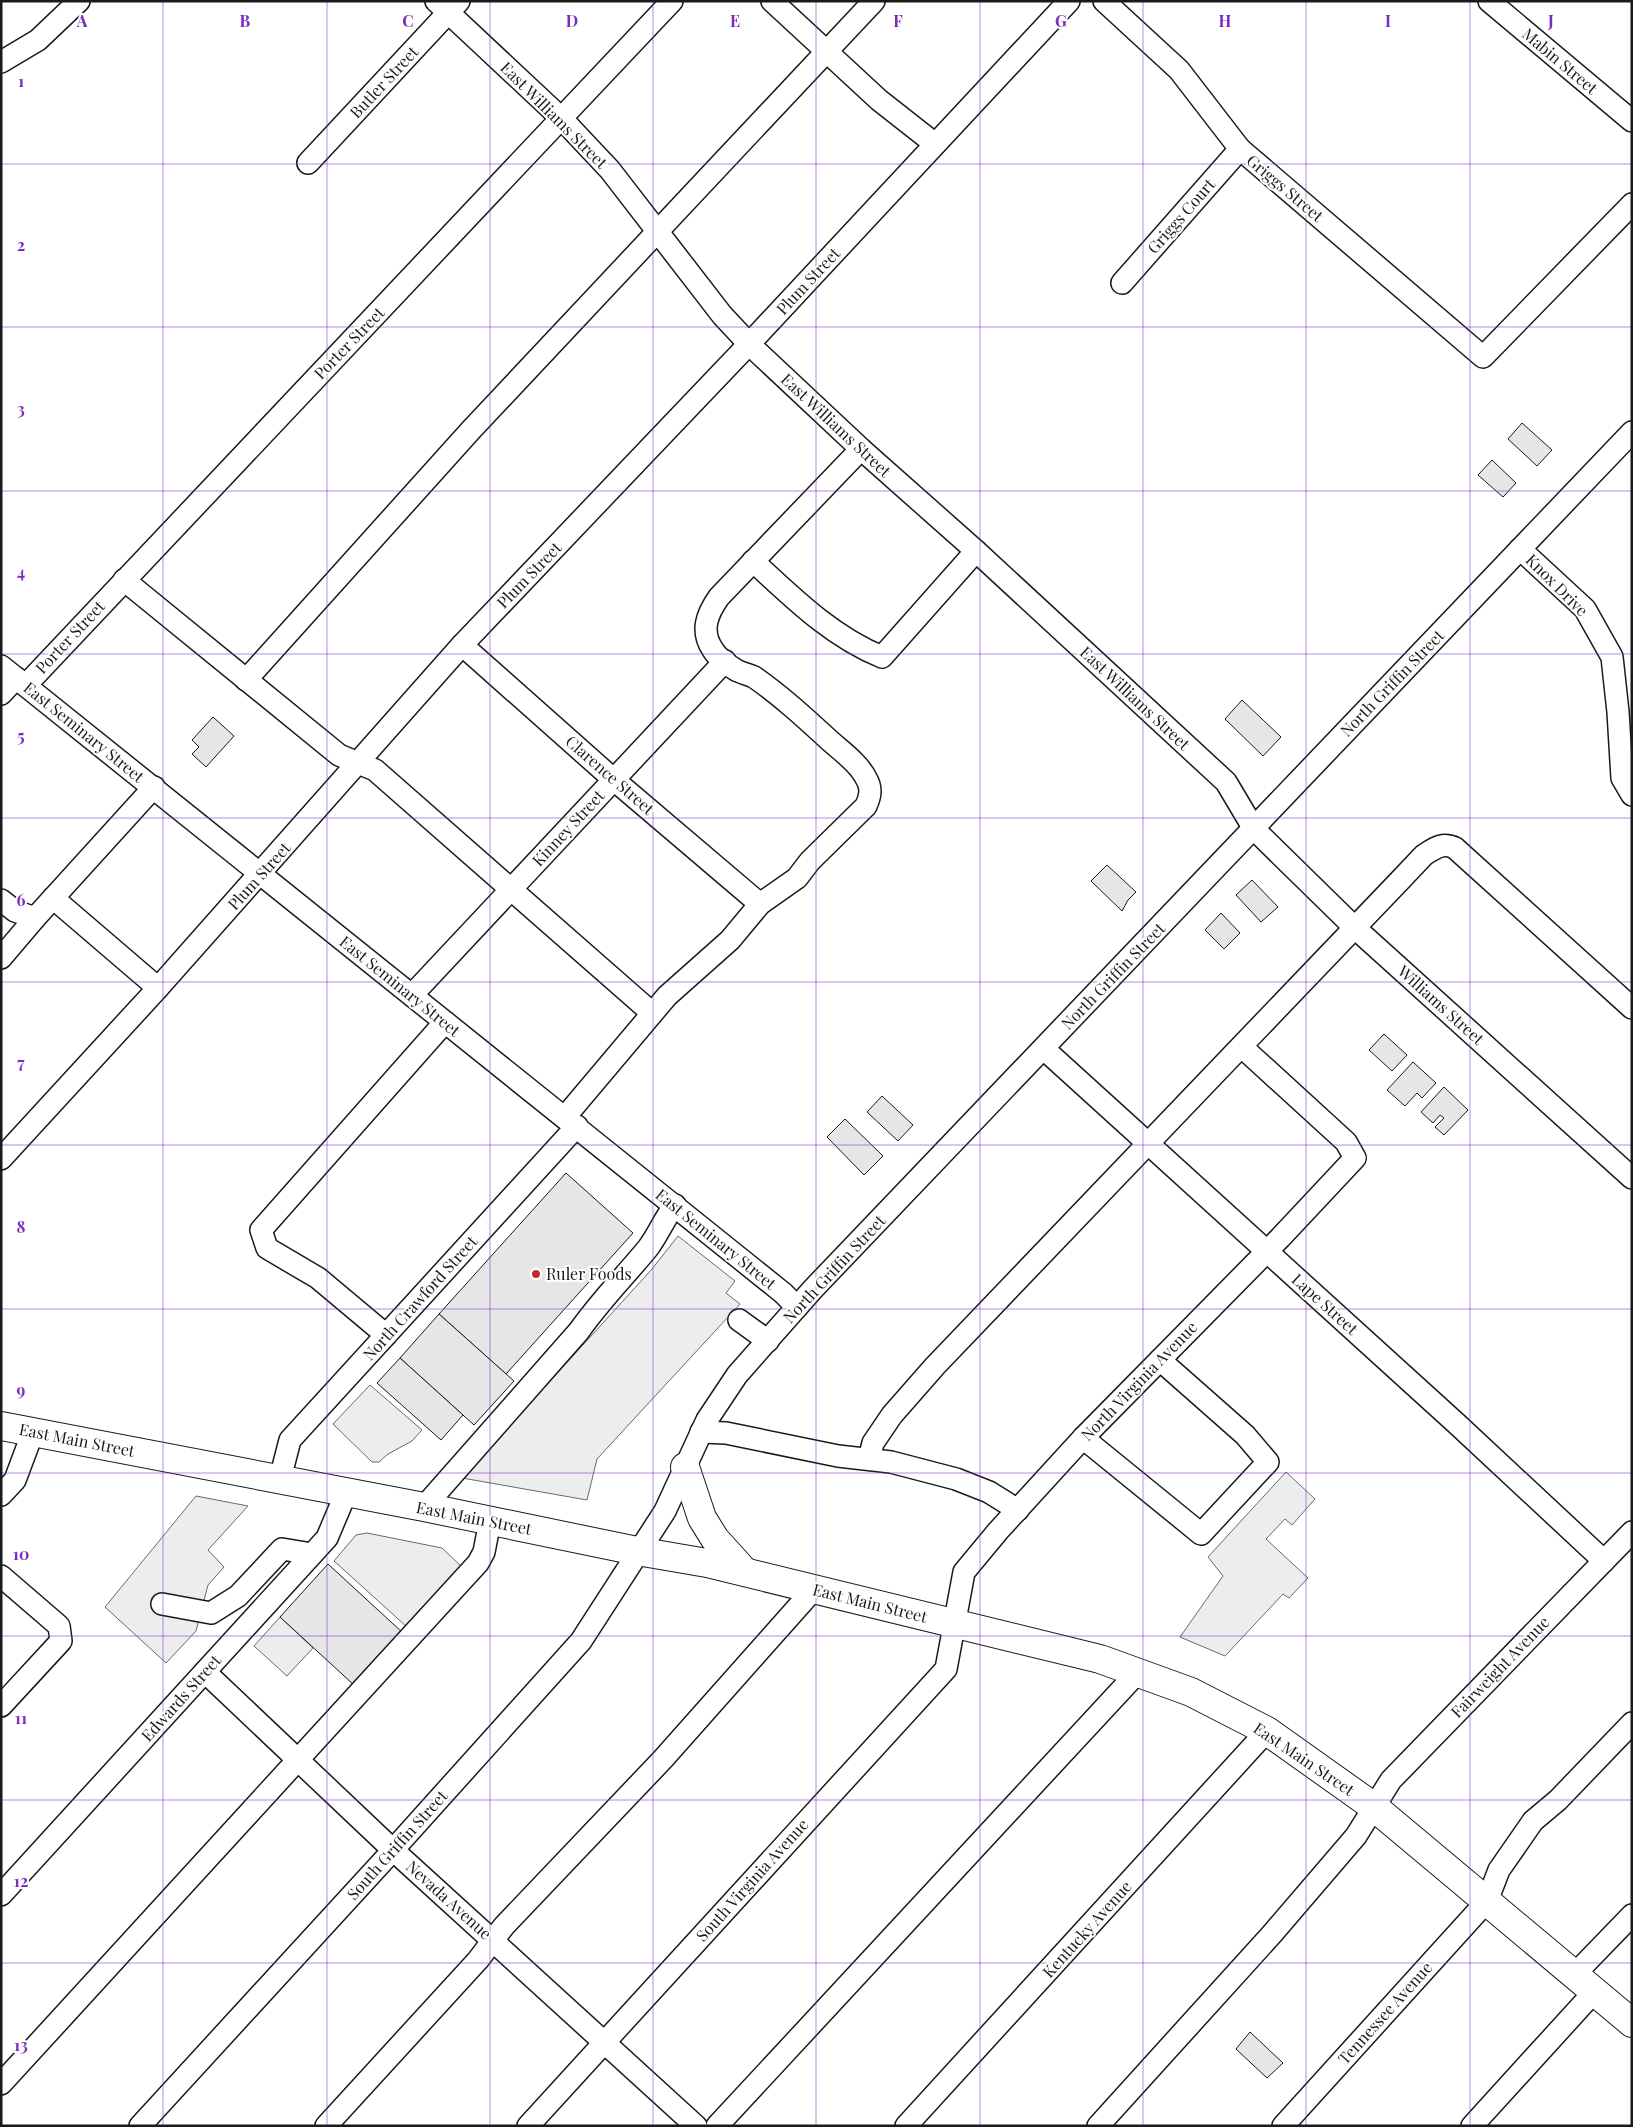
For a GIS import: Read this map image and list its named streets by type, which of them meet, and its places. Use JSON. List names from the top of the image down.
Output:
{
  "streets": {
    "main road": ["East Main Street"],
    "street": [
      "Mabin Street",
      "Butler Street",
      "East Williams Street",
      "Griggs Street",
      "Griggs Court",
      "Plum Street",
      "Porter Street",
      "Knox Drive",
      "North Griffin Street",
      "East Seminary Street",
      "Clarence Street",
      "Kinney Street",
      "Williams Street",
      "North Crawford Street",
      "Lape Street",
      "North Virginia Avenue",
      "Fairweight Avenue",
      "Edwards Street",
      "South Griffin Street",
      "South Virginia Avenue",
      "Nevada Avenue",
      "Kentucky Avenue",
      "Tennessee Avenue"
    ]
  },
  "crossings": [
    ["Butler Street", "East Williams Street"],
    ["East Williams Street", "Plum Street"],
    ["East Williams Street", "Porter Street"],
    ["East Williams Street", "North Griffin Street"],
    ["East Williams Street", "Williams Street"],
    ["Griggs Street", "Griggs Court"],
    ["Plum Street", "East Seminary Street"],
    ["Plum Street", "Clarence Street"],
    ["Porter Street", "East Seminary Street"],
    ["Knox Drive", "North Griffin Street"],
    ["North Griffin Street", "East Seminary Street"],
    ["North Griffin Street", "Williams Street"],
    ["North Griffin Street", "Lape Street"],
    ["North Griffin Street", "East Main Street"],
    ["North Griffin Street", "South Griffin Street"],
    ["East Seminary Street", "Kinney Street"],
    ["East Seminary Street", "North Crawford Street"],
    ["Clarence Street", "Kinney Street"],
    ["Clarence Street", "North Crawford Street"],
    ["Kinney Street", "North Crawford Street"],
    ["North Crawford Street", "East Main Street"],
    ["Lape Street", "North Virginia Avenue"],
    ["Lape Street", "Fairweight Avenue"],
    ["North Virginia Avenue", "East Main Street"],
    ["North Virginia Avenue", "South Virginia Avenue"],
    ["East Main Street", "Fairweight Avenue"],
    ["East Main Street", "Edwards Street"],
    ["East Main Street", "South Griffin Street"],
    ["East Main Street", "South Virginia Avenue"],
    ["East Main Street", "Kentucky Avenue"],
    ["East Main Street", "Tennessee Avenue"],
    ["Edwards Street", "Nevada Avenue"],
    ["South Griffin Street", "Nevada Avenue"],
    ["South Virginia Avenue", "Nevada Avenue"]
  ],
  "places": ["Ruler Foods"],
  "grid": {
    "columns": [
      "A",
      "B",
      "C",
      "D",
      "E",
      "F",
      "G",
      "H",
      "I",
      "J"
    ],
    "rows": [
      "1",
      "2",
      "3",
      "4",
      "5",
      "6",
      "7",
      "8",
      "9",
      "10",
      "11",
      "12",
      "13"
    ]
  }
}
